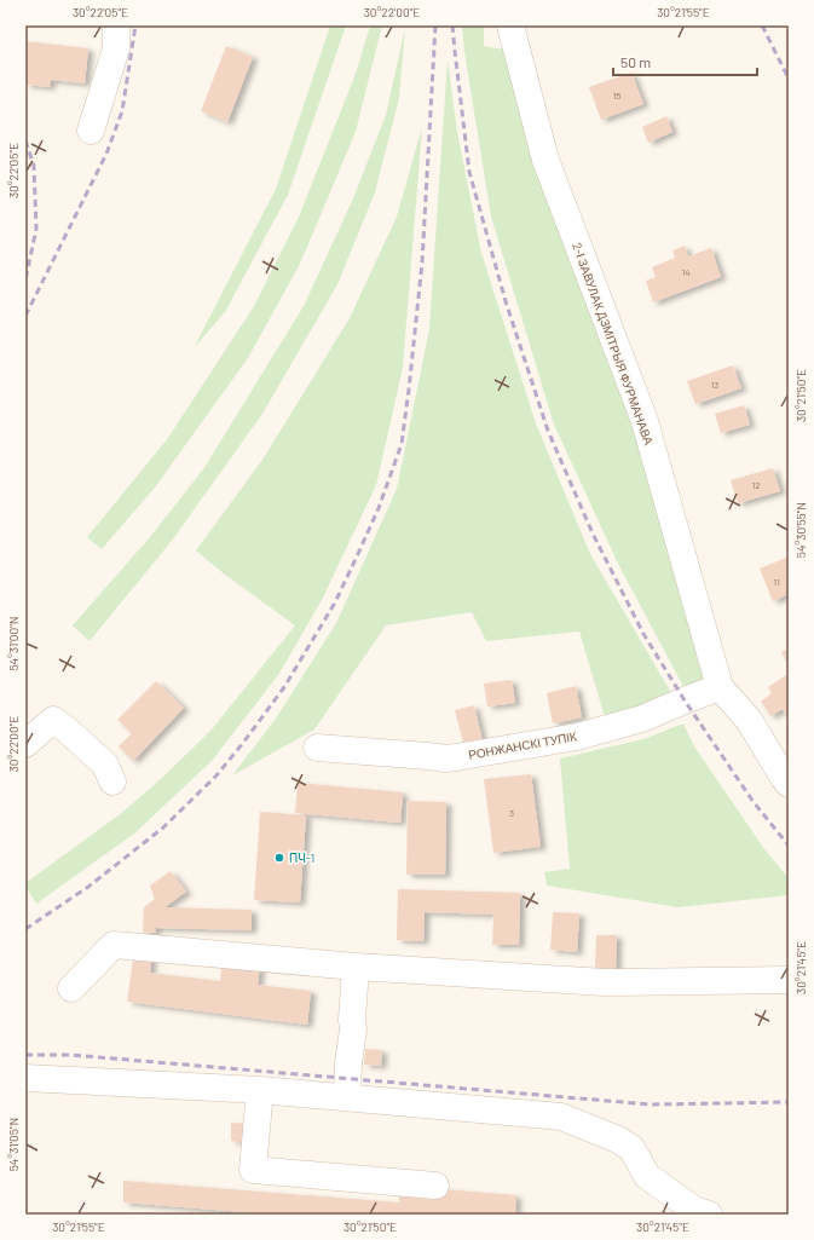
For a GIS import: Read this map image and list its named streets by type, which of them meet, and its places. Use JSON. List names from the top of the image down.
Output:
{
  "streets": {
    "street": ["2-І ЗАВУЛАК ДЗМІТРЫЯ ФУРМАНАВА", "РОНЖАНСКІ ТУПІК"]
  },
  "crossings": [
    ["2-І ЗАВУЛАК ДЗМІТРЫЯ ФУРМАНАВА", "РОНЖАНСКІ ТУПІК"]
  ],
  "places": ["ПЧ-1"],
  "house_numbers": [
    "15",
    "14",
    "13",
    "12",
    "11",
    "3"
  ],
  "scale_bar": "50 m",
  "coordinates": [
    "30°22'05\"E",
    "30°22'00\"E",
    "30°21'55\"E",
    "30°21'50\"E",
    "54°30'55\"N",
    "54°31'00\"N",
    "30°21'45\"E",
    "54°31'05\"N"
  ]
}
